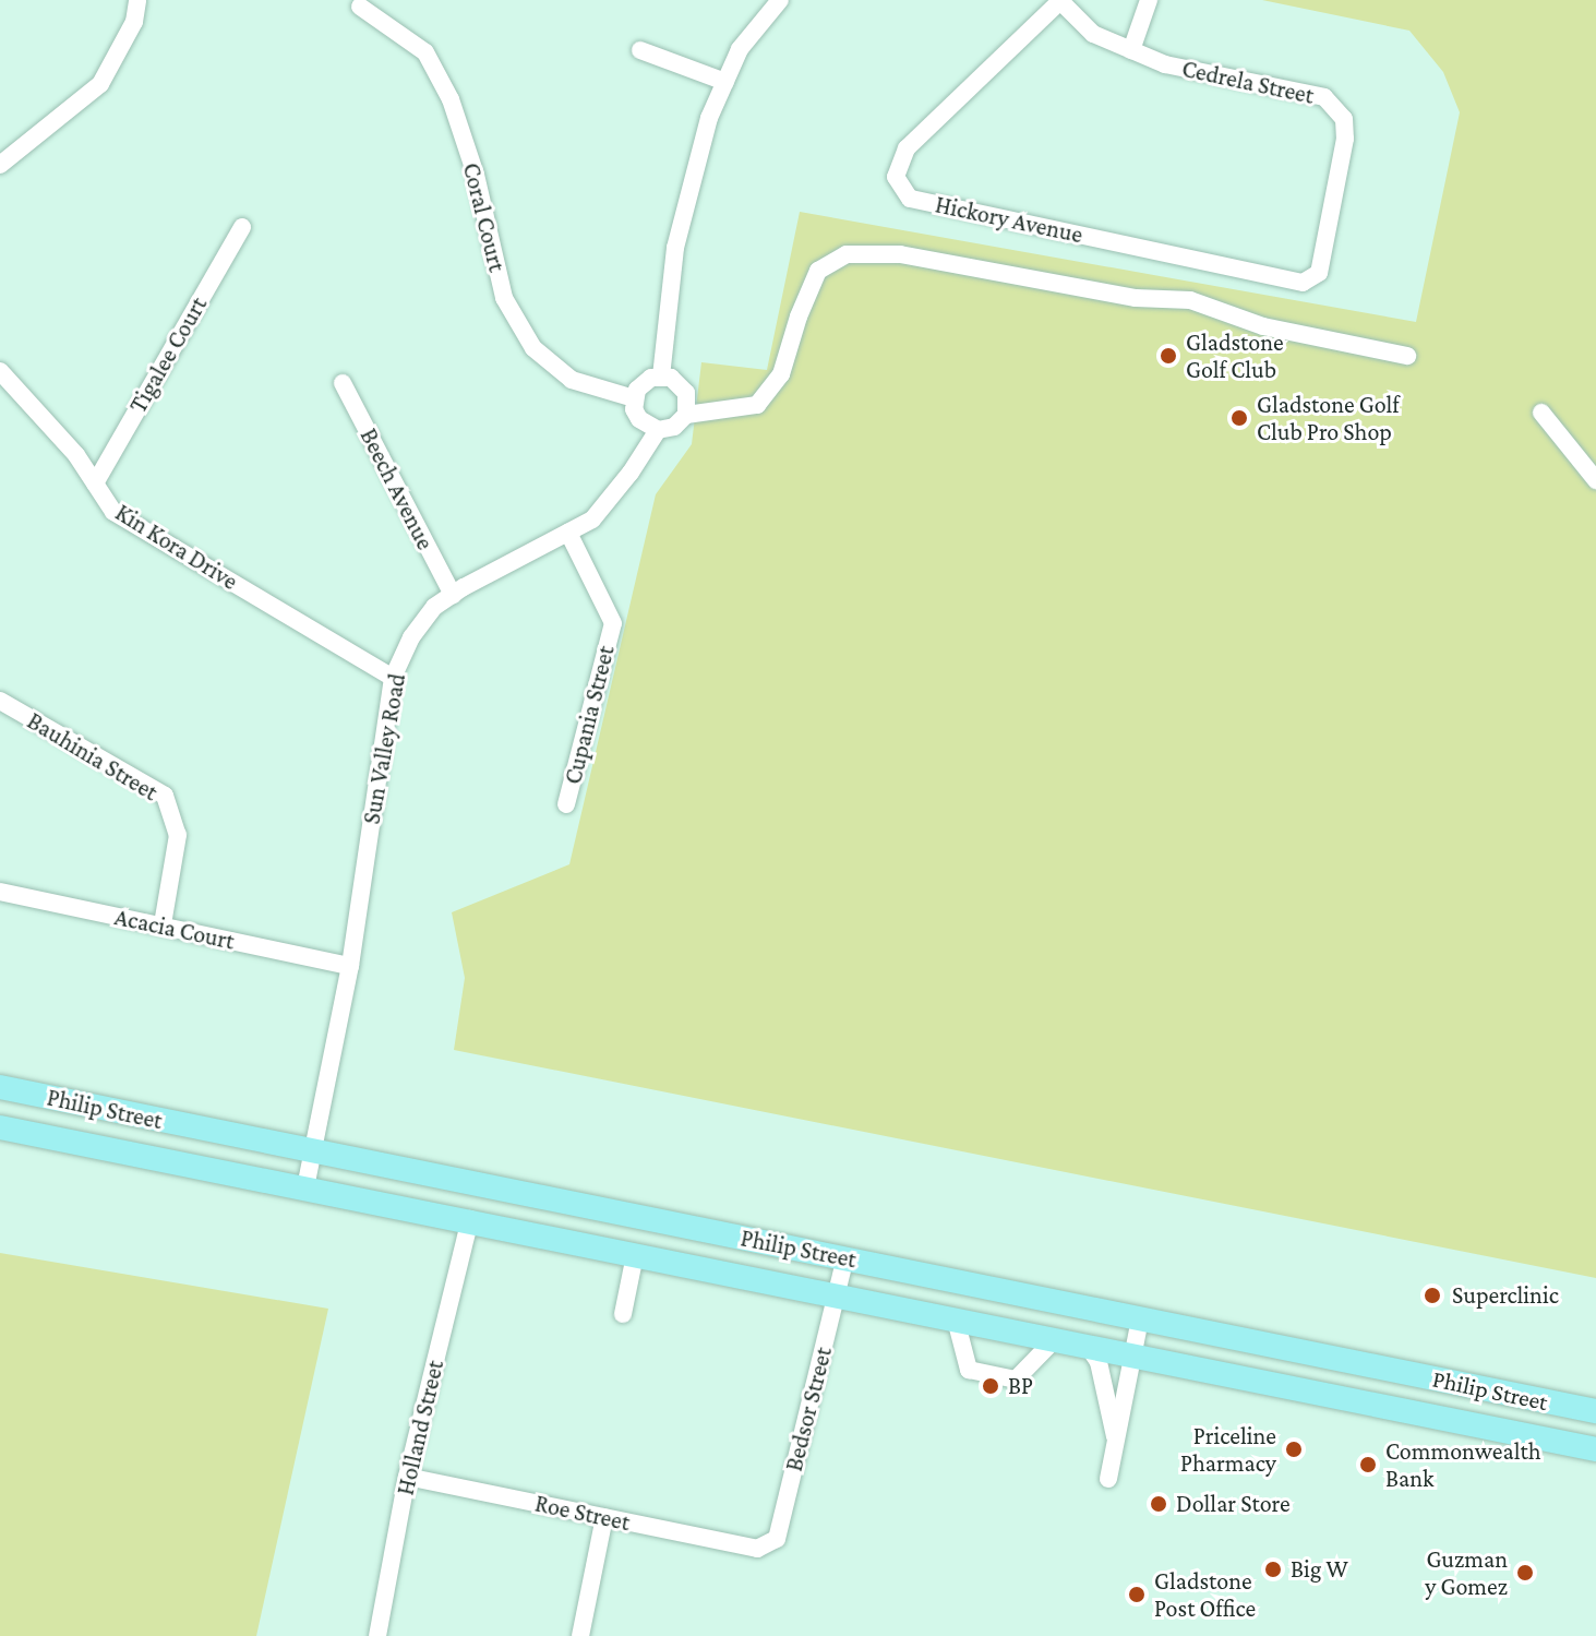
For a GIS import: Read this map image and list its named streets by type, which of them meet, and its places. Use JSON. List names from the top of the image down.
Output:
{
  "streets": {
    "main road": ["Philip Street"],
    "street": [
      "Cedrela Street",
      "Coral Court",
      "Hickory Avenue",
      "Tigalee Court",
      "Beech Avenue",
      "Kin Kora Drive",
      "Cupania Street",
      "Sun Valley Road",
      "Bauhinia Street",
      "Acacia Court",
      "Bedsor Street",
      "Holland Street",
      "Roe Street"
    ]
  },
  "crossings": [
    ["Cedrela Street", "Hickory Avenue"],
    ["Coral Court", "Sun Valley Road"],
    ["Tigalee Court", "Kin Kora Drive"],
    ["Beech Avenue", "Sun Valley Road"],
    ["Kin Kora Drive", "Sun Valley Road"],
    ["Cupania Street", "Sun Valley Road"],
    ["Sun Valley Road", "Acacia Court"],
    ["Sun Valley Road", "Philip Street"],
    ["Bauhinia Street", "Acacia Court"],
    ["Philip Street", "Bedsor Street"],
    ["Philip Street", "Holland Street"],
    ["Bedsor Street", "Roe Street"],
    ["Holland Street", "Roe Street"]
  ],
  "places": [
    "Gladstone Golf Club",
    "Gladstone Golf Club Pro Shop",
    "Superclinic",
    "BP",
    "Priceline Pharmacy",
    "Commonwealth Bank",
    "Dollar Store",
    "Big W",
    "Guzman y Gomez",
    "Gladstone Post Office"
  ]
}
